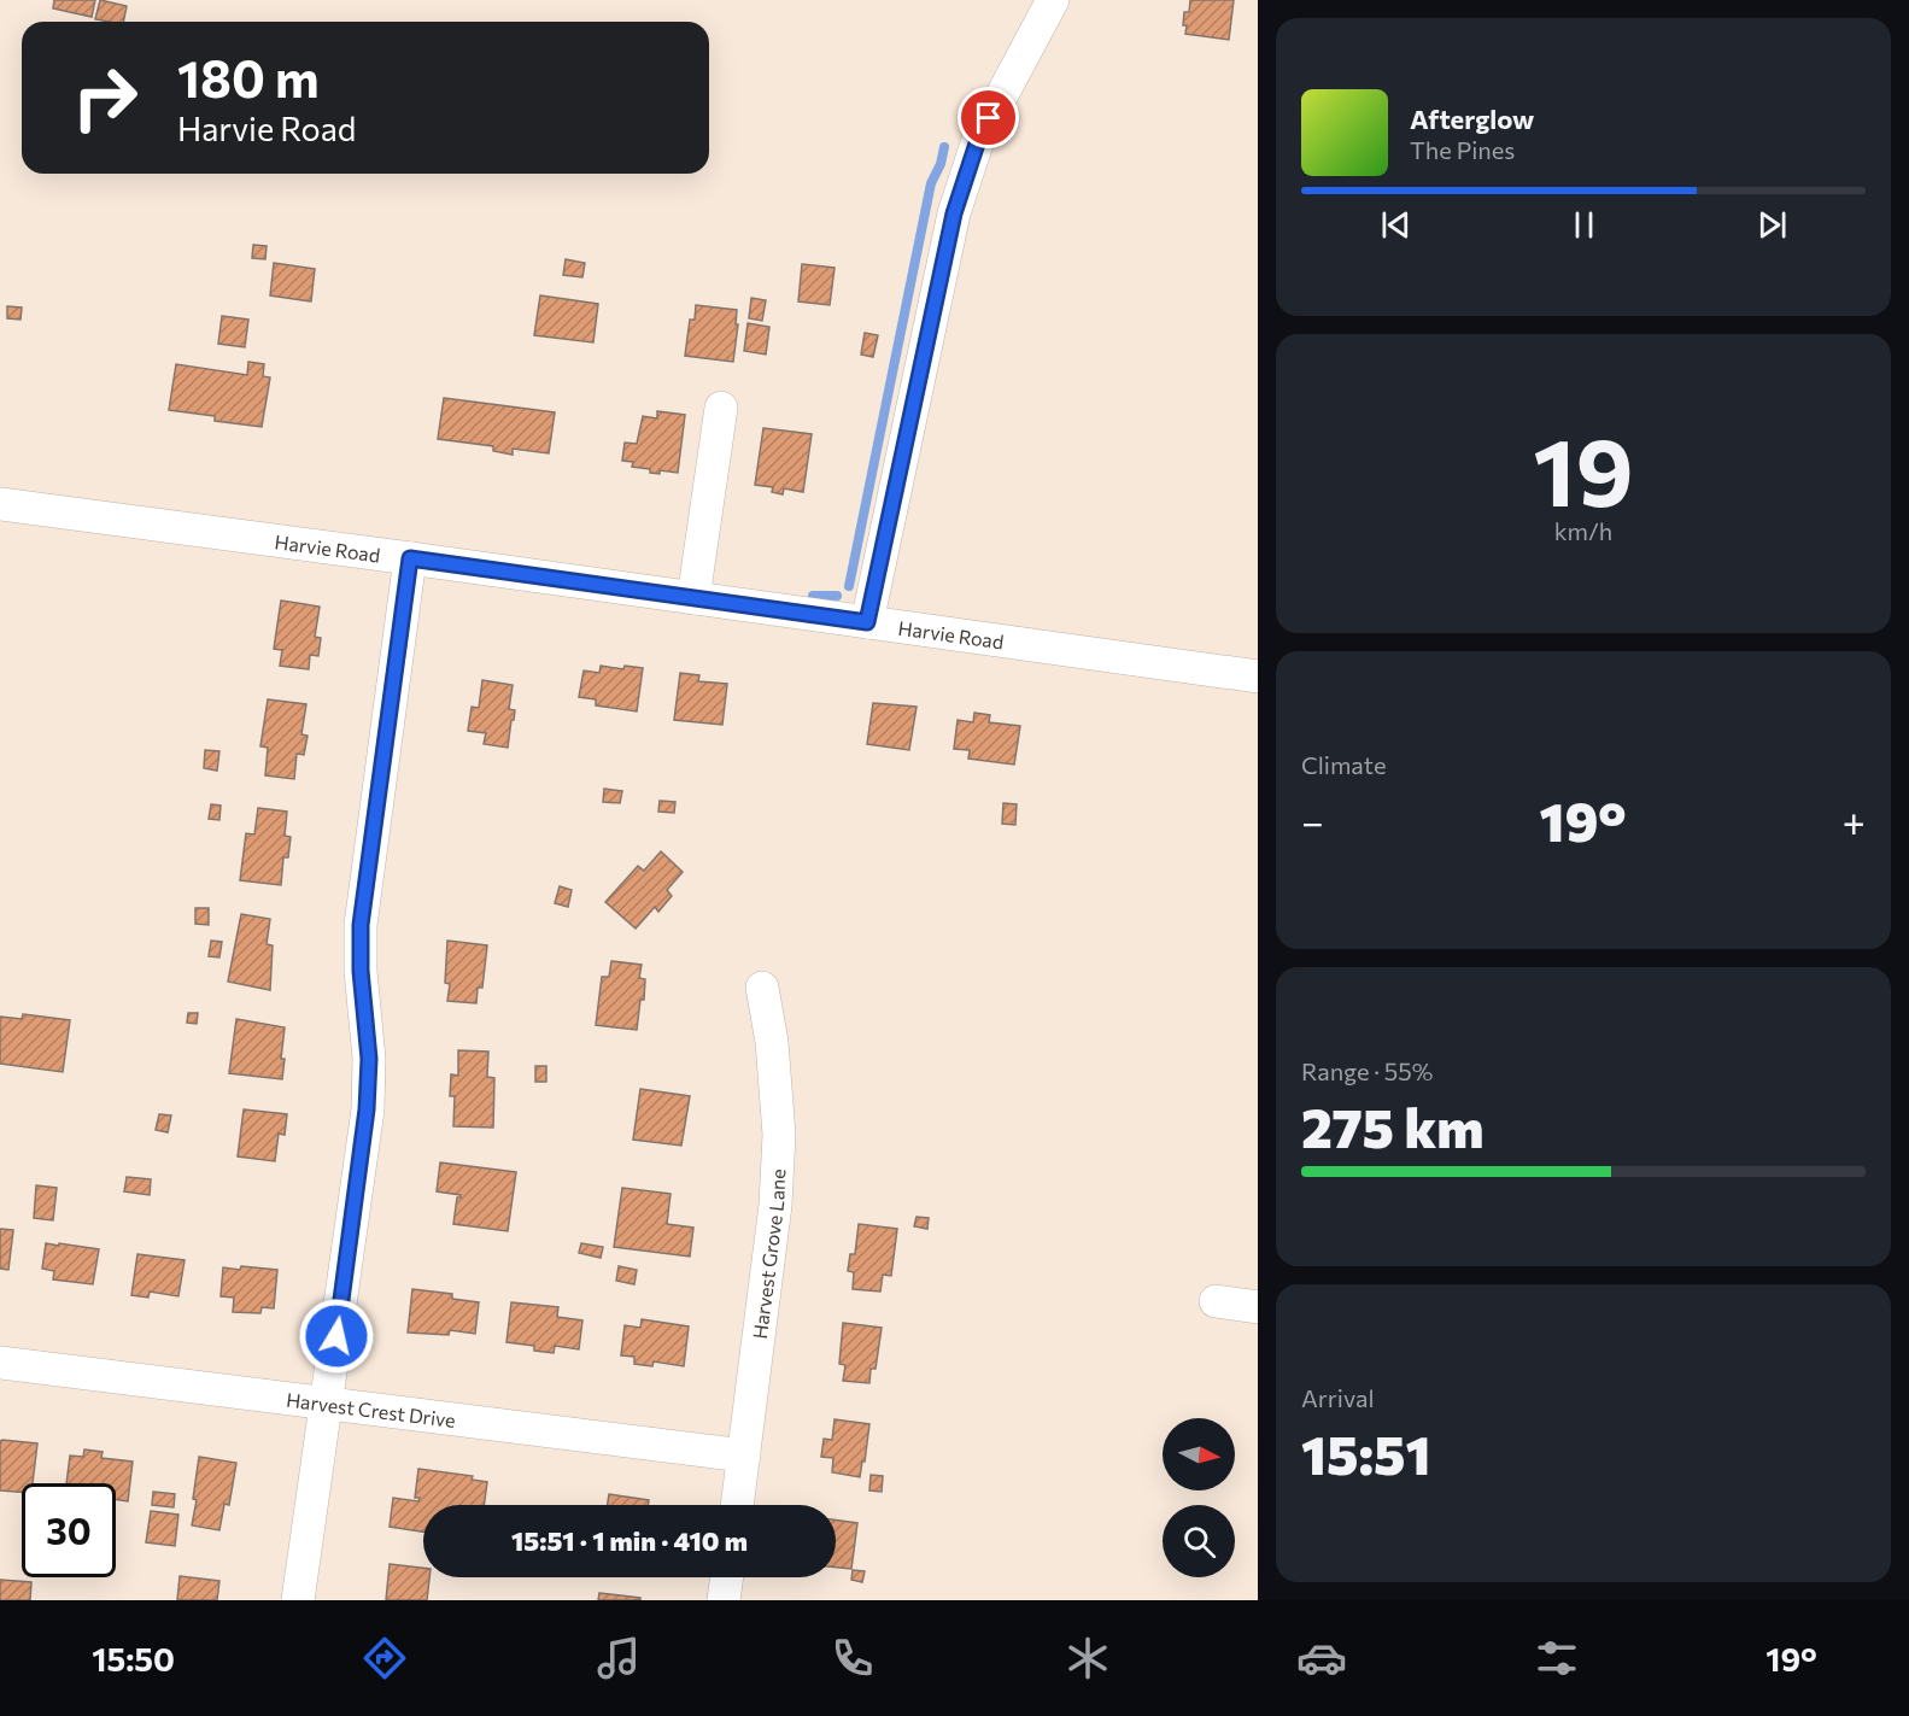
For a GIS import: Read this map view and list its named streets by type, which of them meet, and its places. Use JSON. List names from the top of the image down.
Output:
{
  "streets": {
    "street": ["Harvie Road", "Harvest Grove Lane", "Harvest Crest Drive"]
  },
  "crossings": [
    ["Harvest Grove Lane", "Harvest Crest Drive"]
  ],
  "north": "right",
  "page": {
    "turn": ["180 m", "Harvie Road"],
    "song": ["Afterglow", "The Pines"],
    "tile": [
      ["19", "km/h"],
      "Climate",
      ["Range · 55%", "275 km"],
      ["Arrival", "15:51"]
    ],
    "heat": ["−", "19°", "+"],
    "limit": "30",
    "trip": "15:51 · 1 min · 410 m",
    "tabs": ["15:50", "19°"]
  }
}
